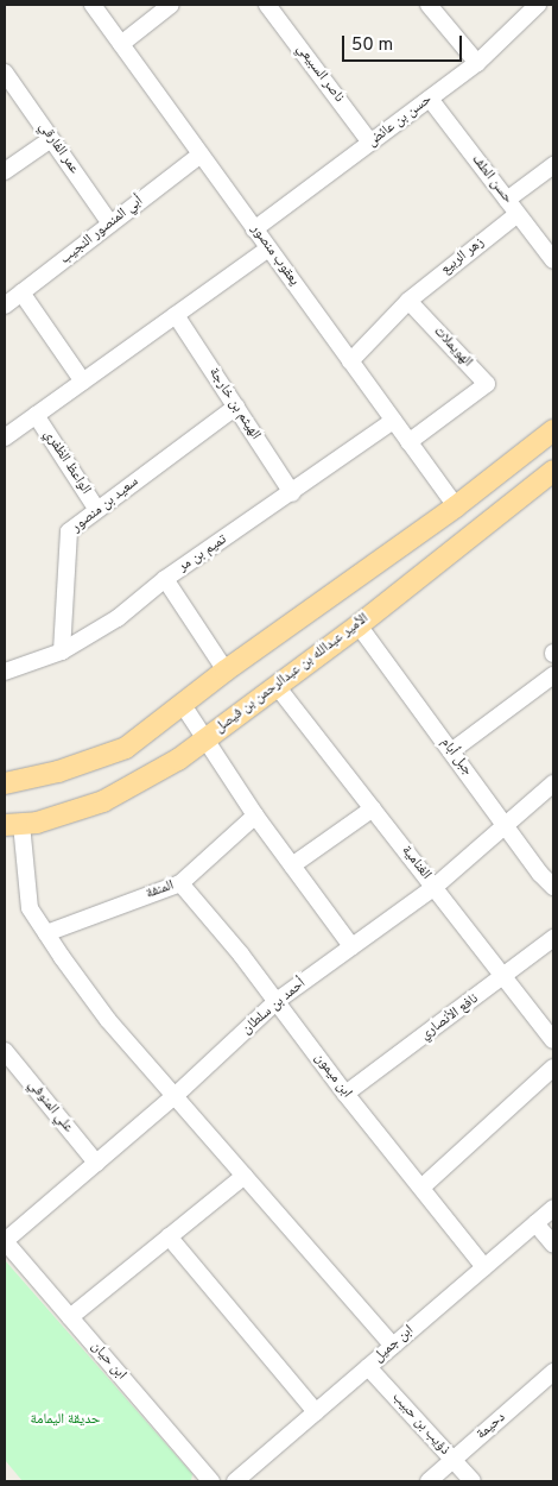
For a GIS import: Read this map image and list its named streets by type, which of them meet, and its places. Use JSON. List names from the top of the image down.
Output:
{
  "streets": {
    "main road": ["الأمير عبدالله بن عبدالرحمن بن فيصل"],
    "street": [
      "ناصر السبيعي",
      "حسن بن عائض",
      "عمر الفارقي",
      "حسن الطف",
      "أبي المنصور النجيب",
      "يعقوب منصور",
      "زهر الربيع",
      "الهويملات",
      "الهيثم بن خارجة",
      "الواعظ الظفري",
      "سعيد بن منصور",
      "تميم بن مر",
      "جبل أبام",
      "الغنامية",
      "المنفة",
      "أحمد بن سلطان",
      "نافع الأنصاري",
      "ابن ميمون",
      "علي المنوفي",
      "ابن جميل",
      "ابن حيان",
      "ذؤيب بن حبيب",
      "دحيمة"
    ]
  },
  "crossings": [
    ["ناصر السبيعي", "حسن بن عائض"],
    ["حسن بن عائض", "حسن الطف"],
    ["حسن بن عائض", "يعقوب منصور"],
    ["عمر الفارقي", "أبي المنصور النجيب"],
    ["حسن الطف", "زهر الربيع"],
    ["أبي المنصور النجيب", "يعقوب منصور"],
    ["يعقوب منصور", "الهويملات"],
    ["يعقوب منصور", "تميم بن مر"],
    ["زهر الربيع", "الهويملات"],
    ["الهيثم بن خارجة", "سعيد بن منصور"],
    ["الهيثم بن خارجة", "تميم بن مر"],
    ["الواعظ الظفري", "سعيد بن منصور"],
    ["سعيد بن منصور", "تميم بن مر"],
    ["الأمير عبدالله بن عبدالرحمن بن فيصل", "جبل أبام"],
    ["الأمير عبدالله بن عبدالرحمن بن فيصل", "الغنامية"],
    ["جبل أبام", "أحمد بن سلطان"],
    ["الغنامية", "أحمد بن سلطان"],
    ["الغنامية", "نافع الأنصاري"],
    ["المنفة", "ابن ميمون"],
    ["أحمد بن سلطان", "ابن ميمون"],
    ["أحمد بن سلطان", "علي المنوفي"],
    ["أحمد بن سلطان", "ابن حيان"],
    ["نافع الأنصاري", "ابن ميمون"],
    ["ابن ميمون", "ابن جميل"],
    ["ابن جميل", "ذؤيب بن حبيب"],
    ["ذؤيب بن حبيب", "دحيمة"]
  ],
  "parks": ["حديقة اليمامة"],
  "scale_bar": "50 m"
}
